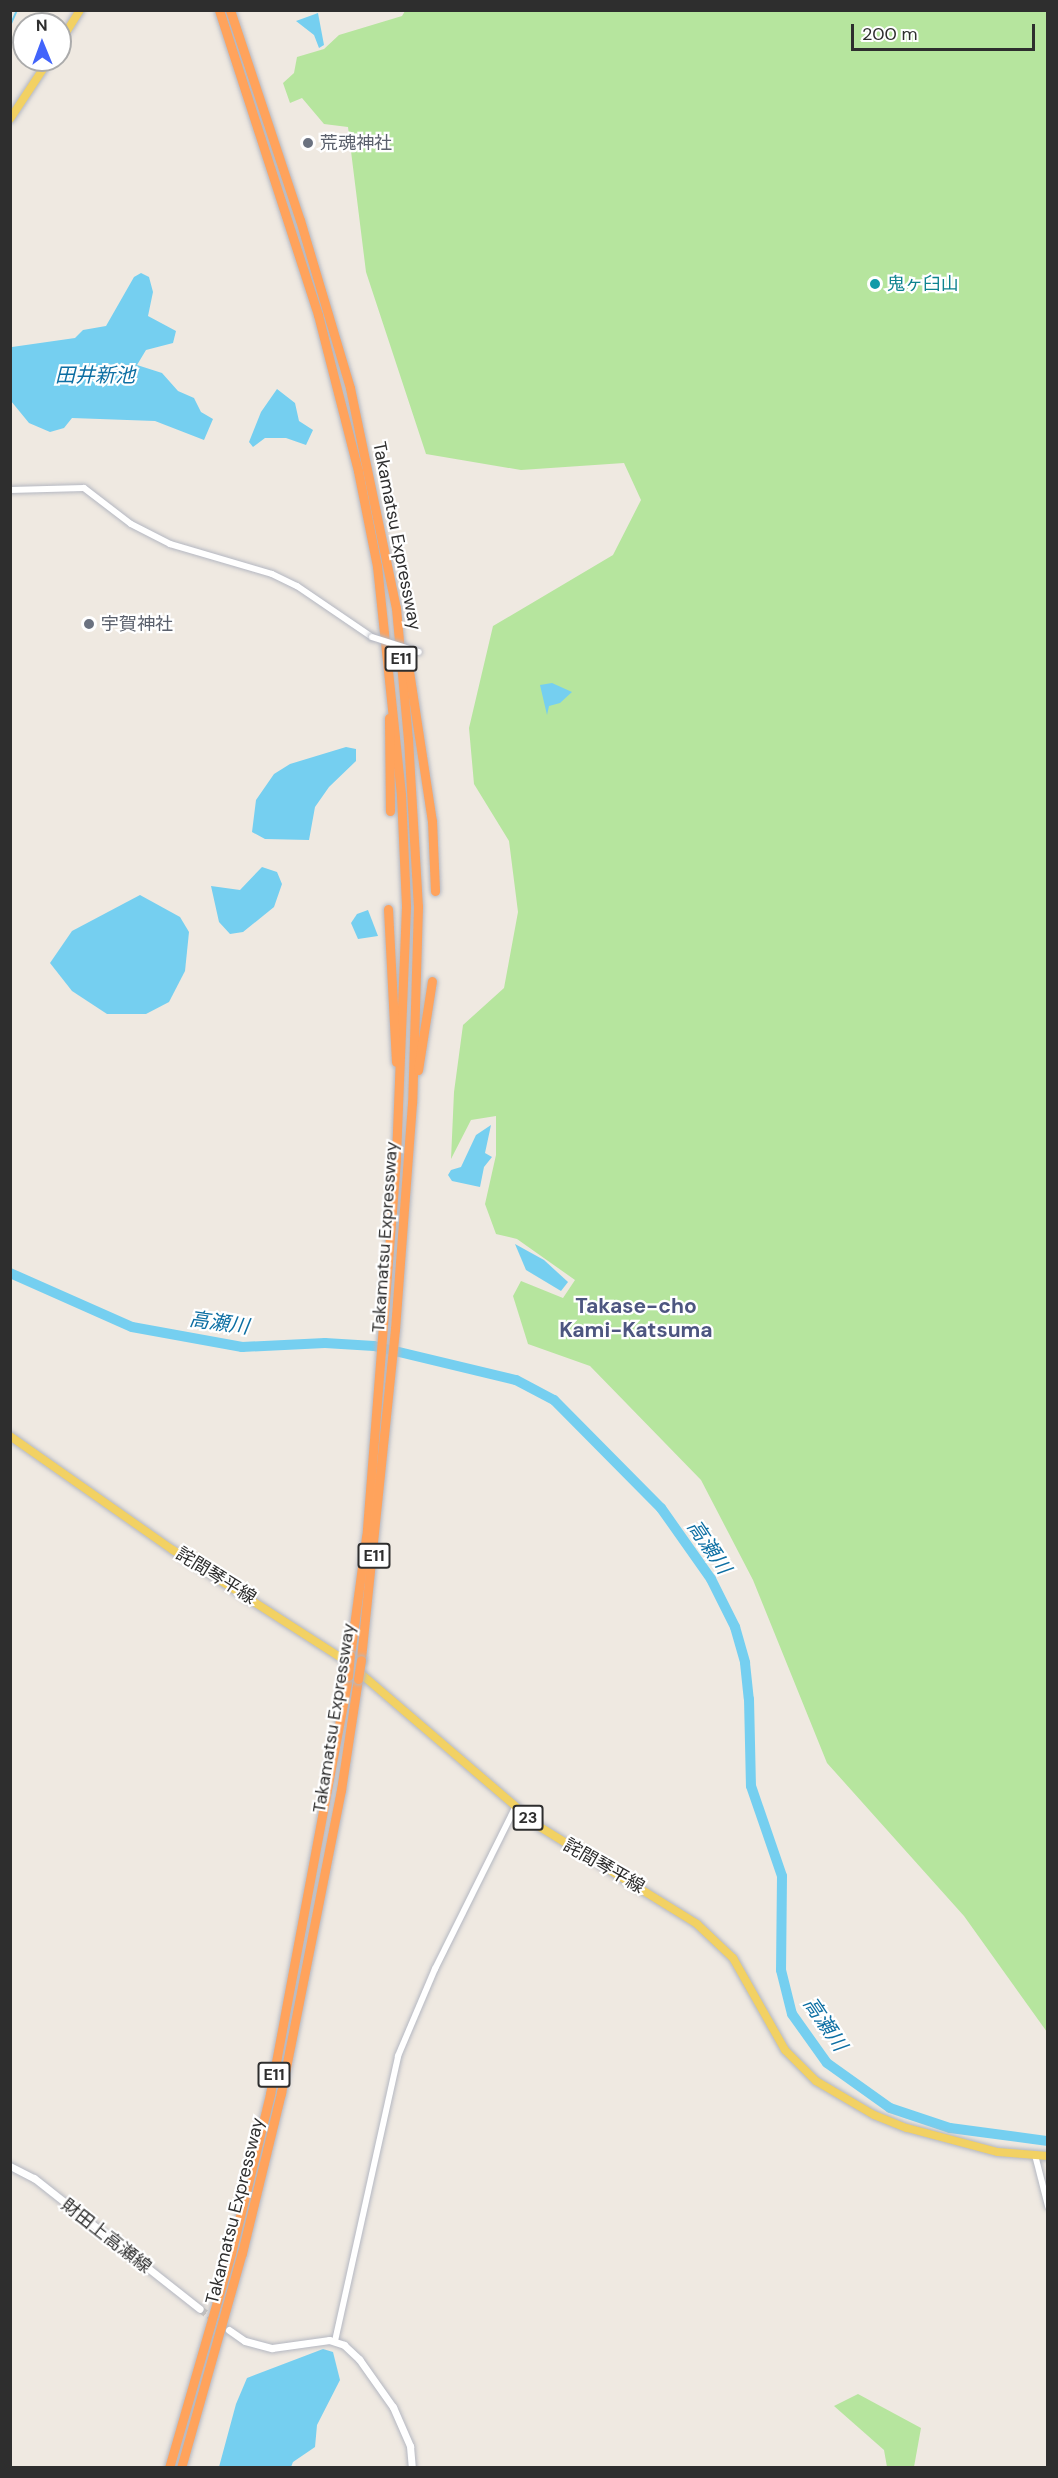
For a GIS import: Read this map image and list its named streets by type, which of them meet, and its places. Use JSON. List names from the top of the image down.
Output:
{
  "streets": {
    "highway": ["Takamatsu Expressway", "E11"],
    "main road": ["詫間琴平線", "23", "財田上高瀬線"]
  },
  "districts": ["Takase-cho Kami-Katsuma"],
  "water": ["田井新池", "高瀬川"],
  "places": ["荒魂神社", "鬼ヶ臼山", "宇賀神社"],
  "scale_bar": "200 m",
  "north": "top"
}
